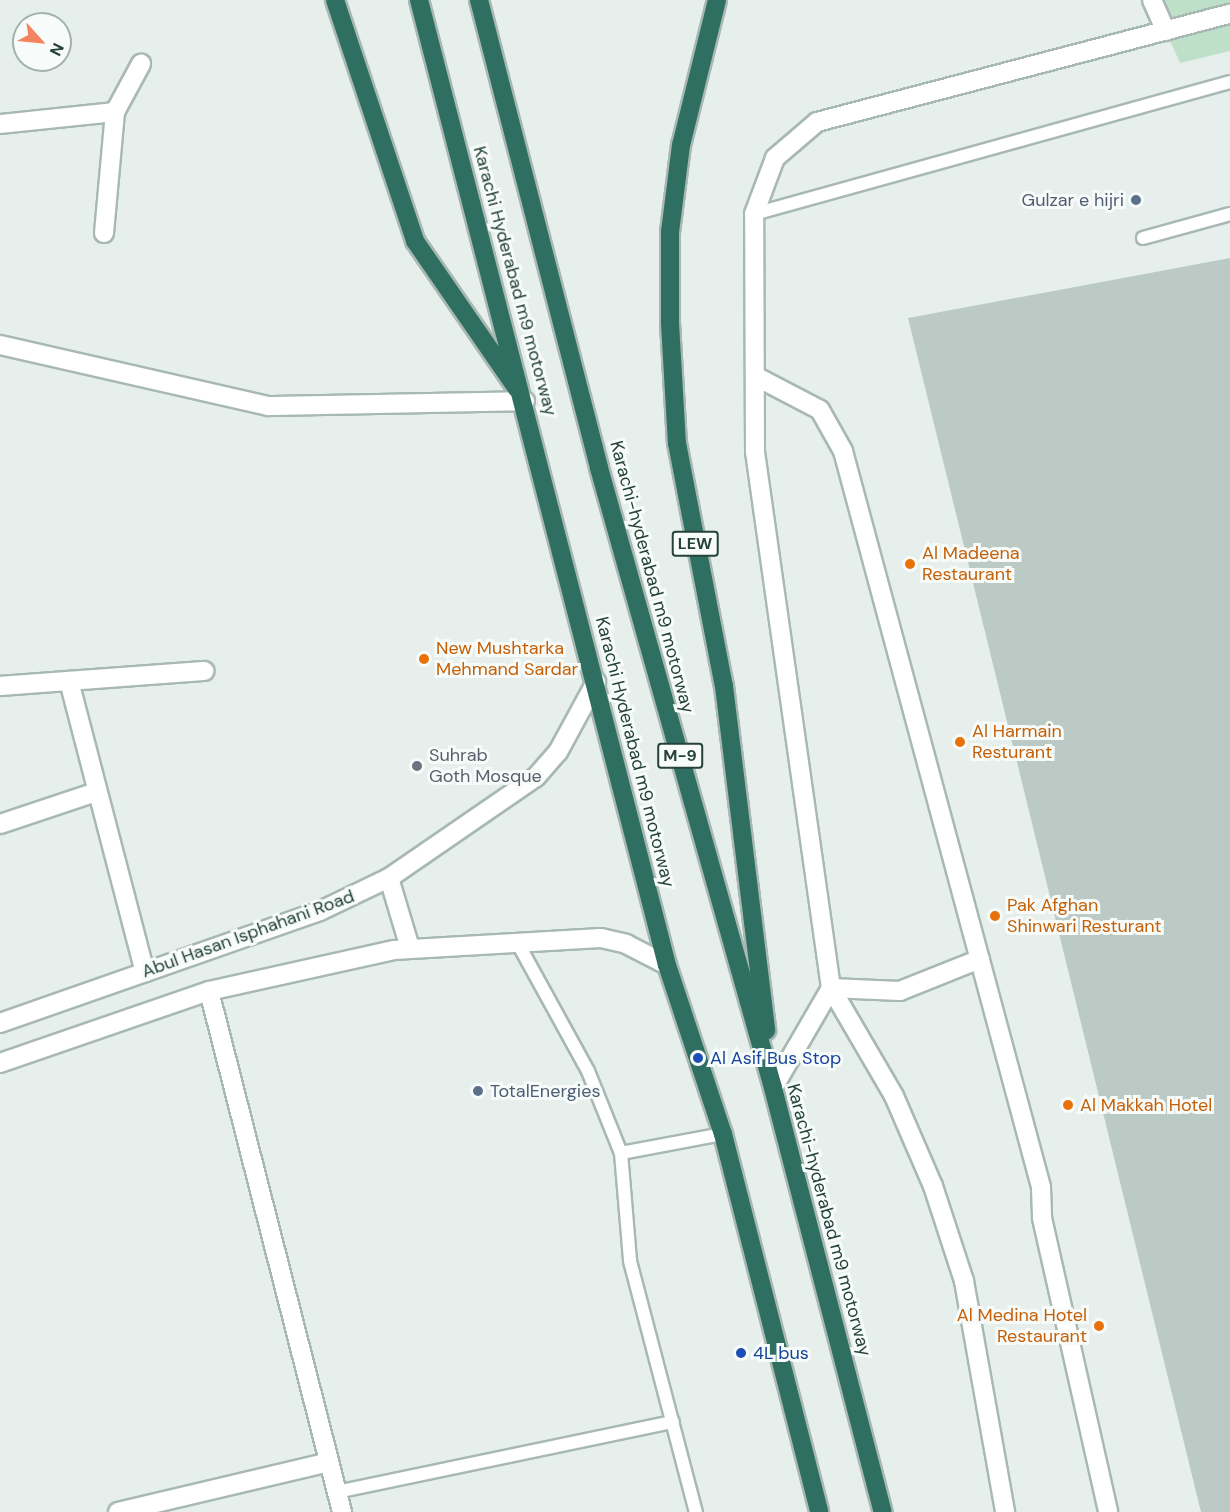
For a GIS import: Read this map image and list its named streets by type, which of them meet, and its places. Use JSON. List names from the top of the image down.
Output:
{
  "streets": {
    "highway": [
      "Karachi Hyderabad m9 motorway",
      "LEW",
      "Karachi-hyderabad m9 motorway",
      "M-9"
    ],
    "street": ["Abul Hasan Isphahani Road"]
  },
  "crossings": [
    ["Karachi Hyderabad m9 motorway", "Abul Hasan Isphahani Road"],
    ["LEW", "Karachi-hyderabad m9 motorway"]
  ],
  "places": [
    "Gulzar e hijri",
    "Al Madeena Restaurant",
    "New Mushtarka Mehmand Sardar",
    "Al Harmain Resturant",
    "Suhrab Goth Mosque",
    "Pak Afghan Shinwari Resturant",
    "Al Asif Bus Stop",
    "TotalEnergies",
    "Al Makkah Hotel",
    "Al Medina Hotel Restaurant",
    "4L bus"
  ],
  "north": "bottom right"
}
